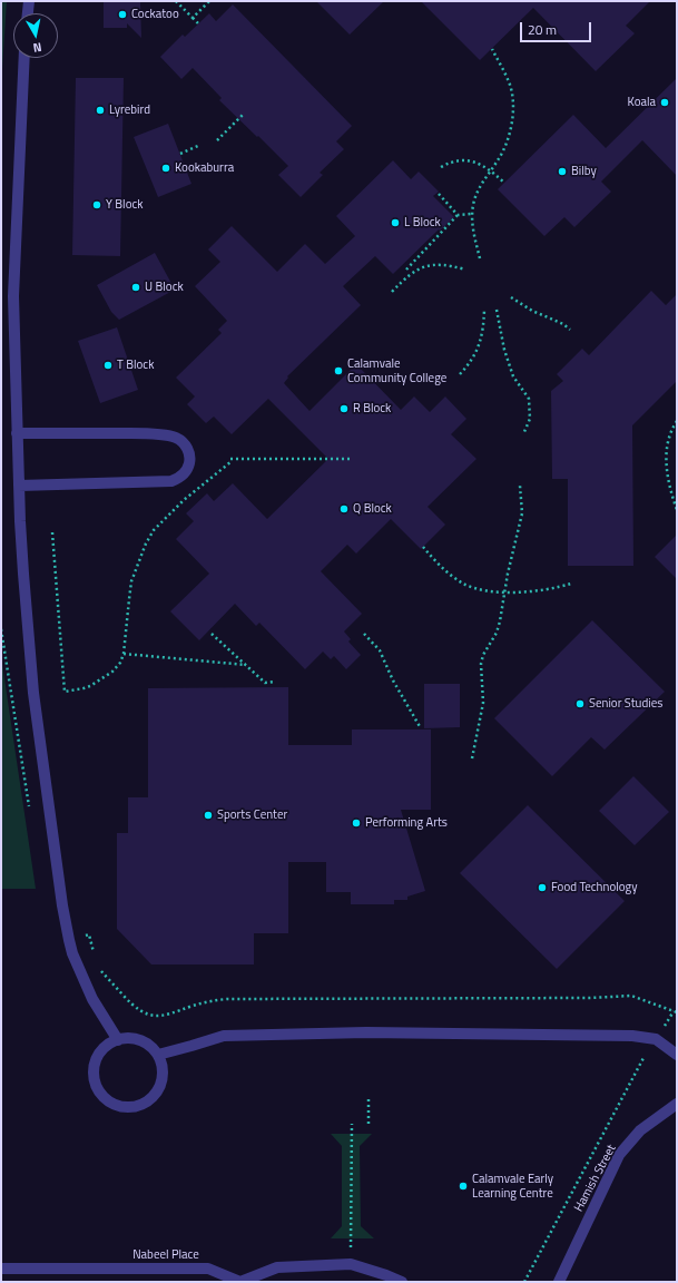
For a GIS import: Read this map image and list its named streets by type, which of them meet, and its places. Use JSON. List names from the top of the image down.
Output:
{
  "streets": {
    "street": ["Hamish Street", "Nabeel Place"]
  },
  "places": [
    "Cockatoo",
    "Koala",
    "Lyrebird",
    "Kookaburra",
    "Bilby",
    "Y Block",
    "L Block",
    "U Block",
    "T Block",
    "Calamvale Community College",
    "R Block",
    "Q Block",
    "Senior Studies",
    "Sports Center",
    "Performing Arts",
    "Food Technology",
    "Calamvale Early Learning Centre"
  ],
  "scale_bar": "20 m",
  "north": "bottom"
}
